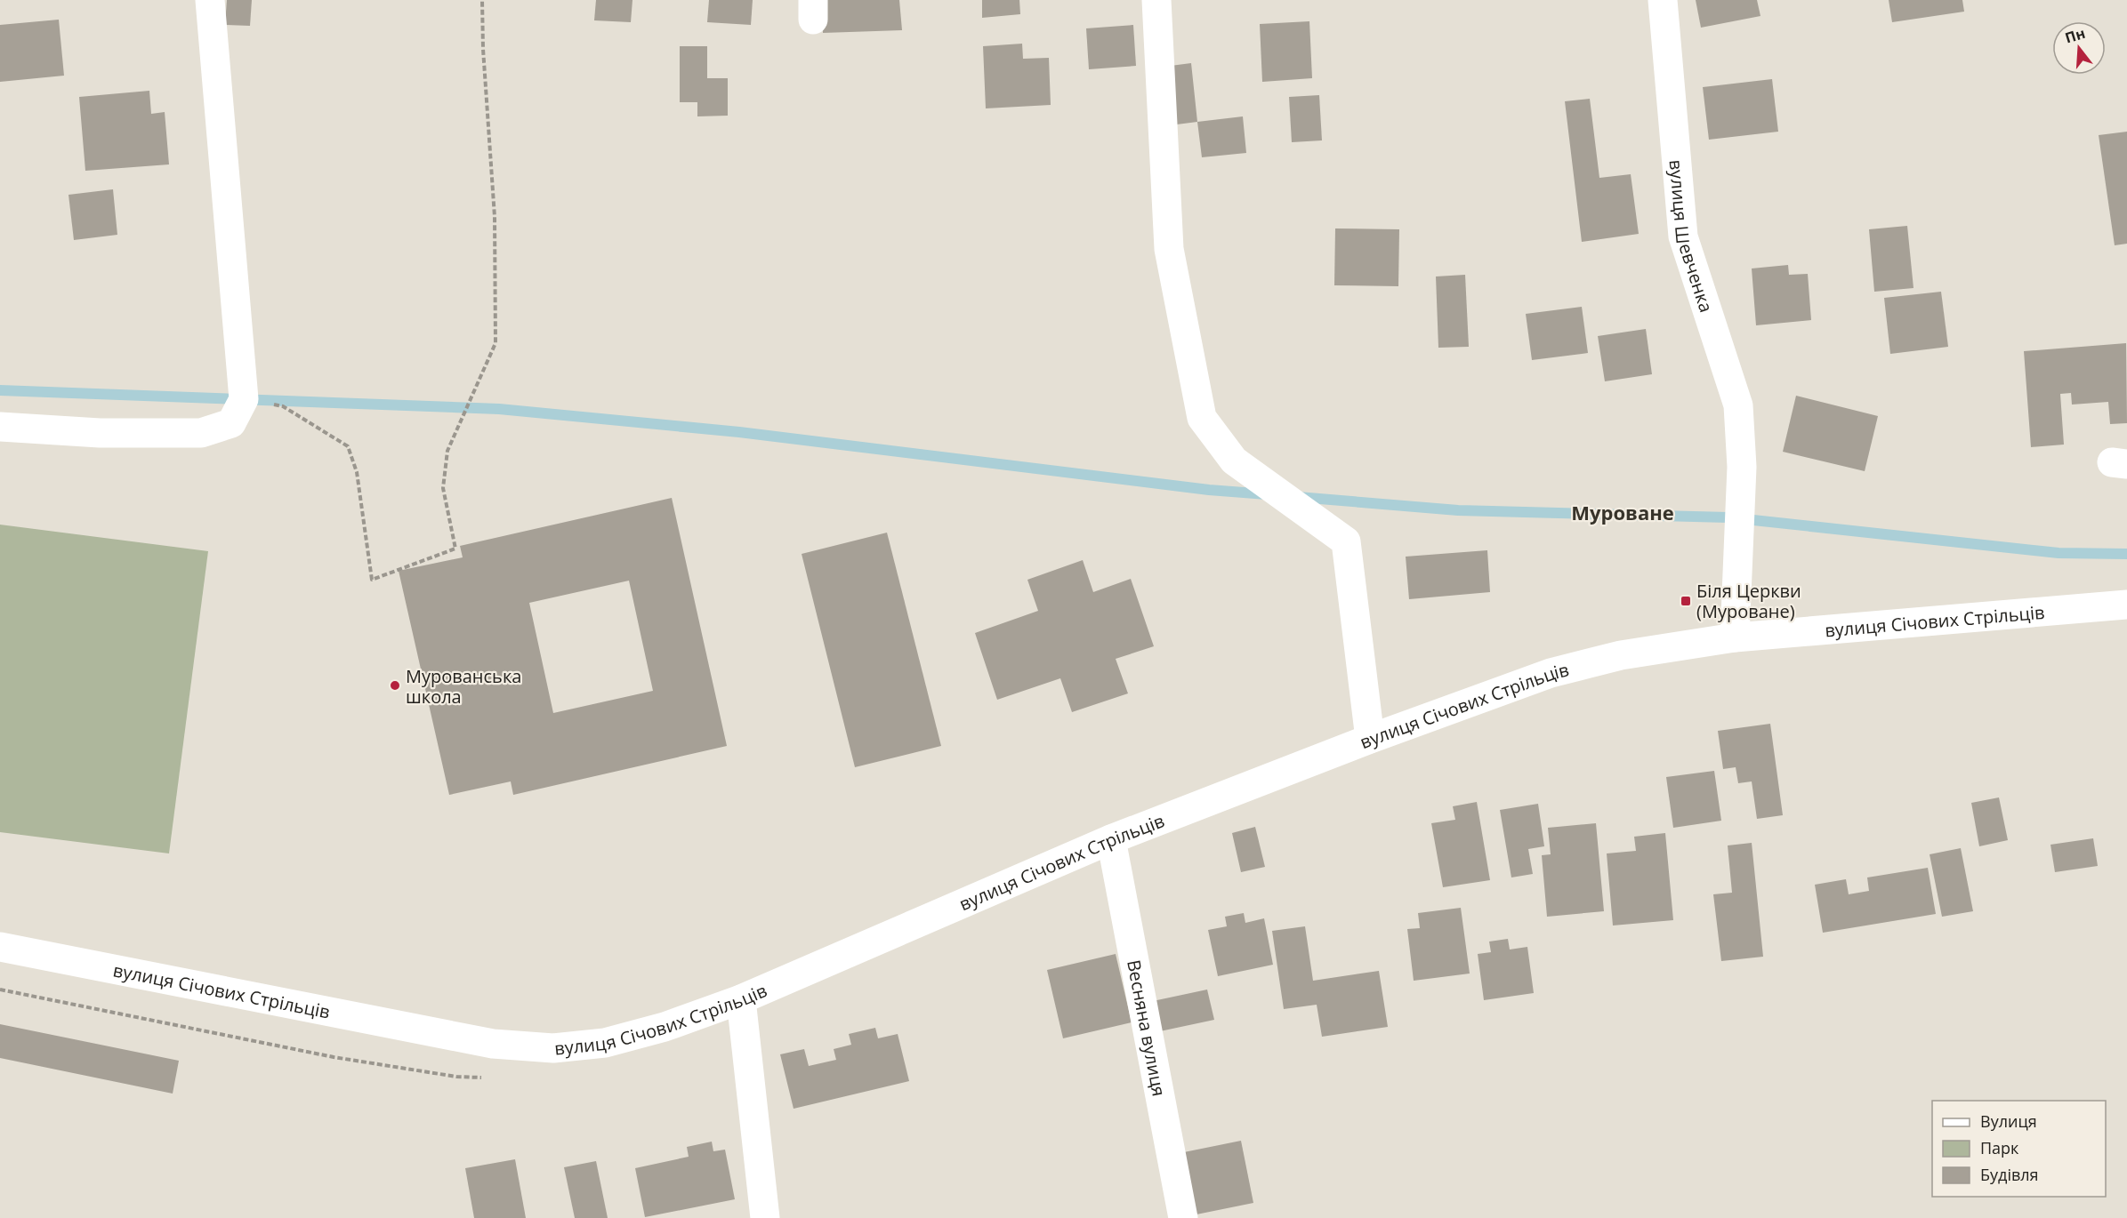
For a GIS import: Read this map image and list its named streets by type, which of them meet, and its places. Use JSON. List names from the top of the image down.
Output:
{
  "streets": {
    "street": ["вулиця Шевченка", "вулиця Січових Стрільців", "Весняна вулиця"]
  },
  "crossings": [
    ["вулиця Шевченка", "вулиця Січових Стрільців"],
    ["вулиця Січових Стрільців", "Весняна вулиця"]
  ],
  "districts": ["Муроване"],
  "places": {
    "transit": ["Біля Церкви (Муроване)"],
    "other": ["Мурованська школа"]
  },
  "legend": ["Вулиця", "Парк", "Будівля"],
  "north": "top"
}
